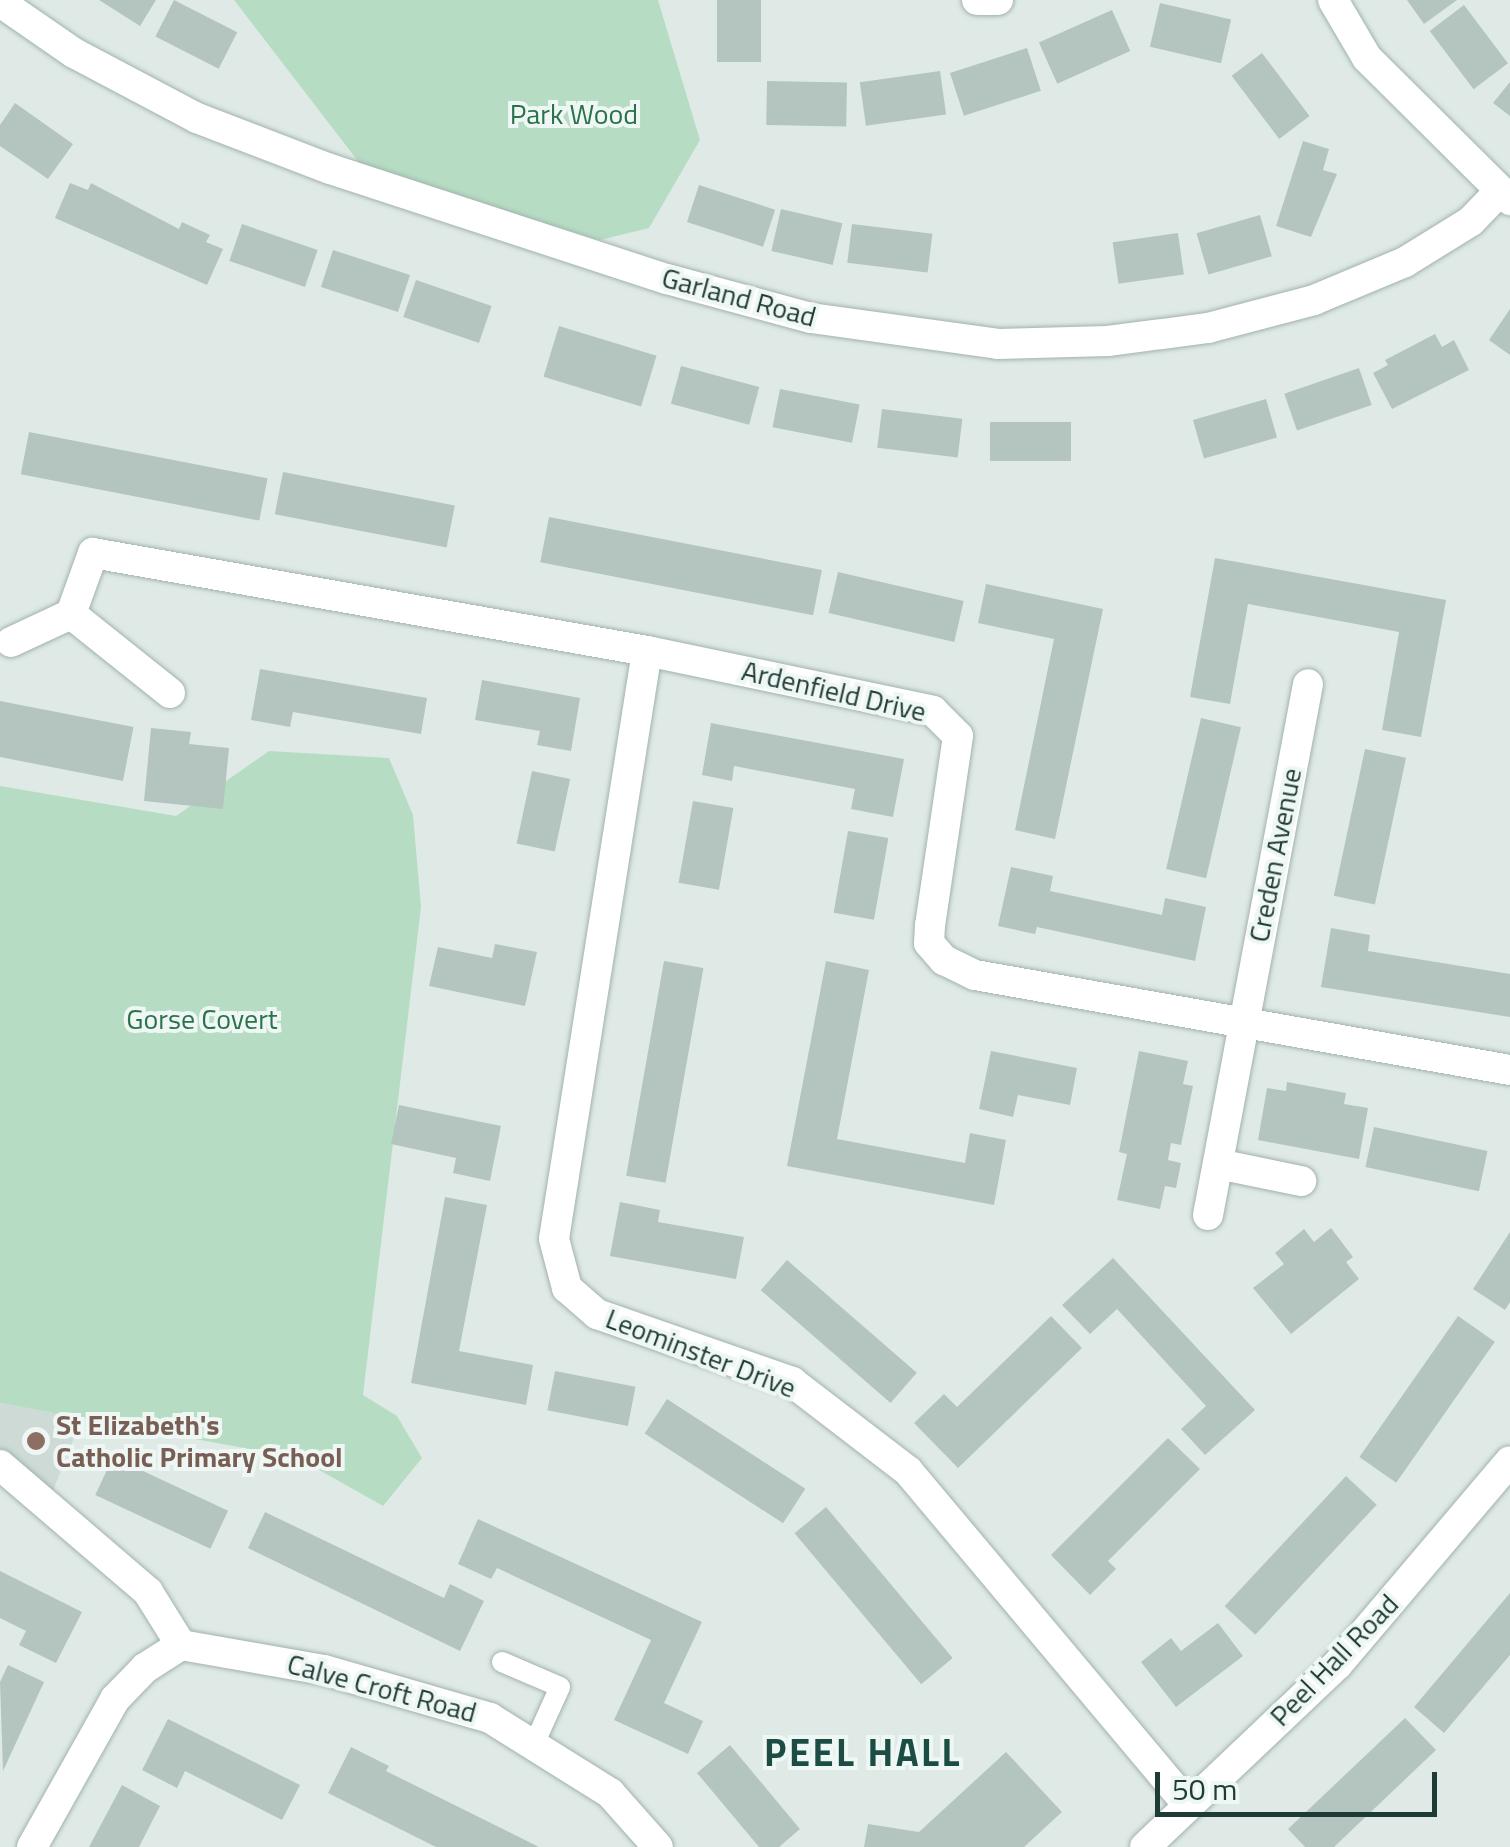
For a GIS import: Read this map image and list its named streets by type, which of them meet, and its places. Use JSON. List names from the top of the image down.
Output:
{
  "streets": {
    "street": [
      "Garland Road",
      "Ardenfield Drive",
      "Creden Avenue",
      "Leominster Drive",
      "Peel Hall Road",
      "Calve Croft Road"
    ]
  },
  "crossings": [
    ["Ardenfield Drive", "Creden Avenue"],
    ["Ardenfield Drive", "Leominster Drive"],
    ["Leominster Drive", "Peel Hall Road"]
  ],
  "districts": ["PEEL HALL"],
  "parks": ["Park Wood", "Gorse Covert"],
  "places": ["St Elizabeth's Catholic Primary School"],
  "scale_bar": "50 m"
}
